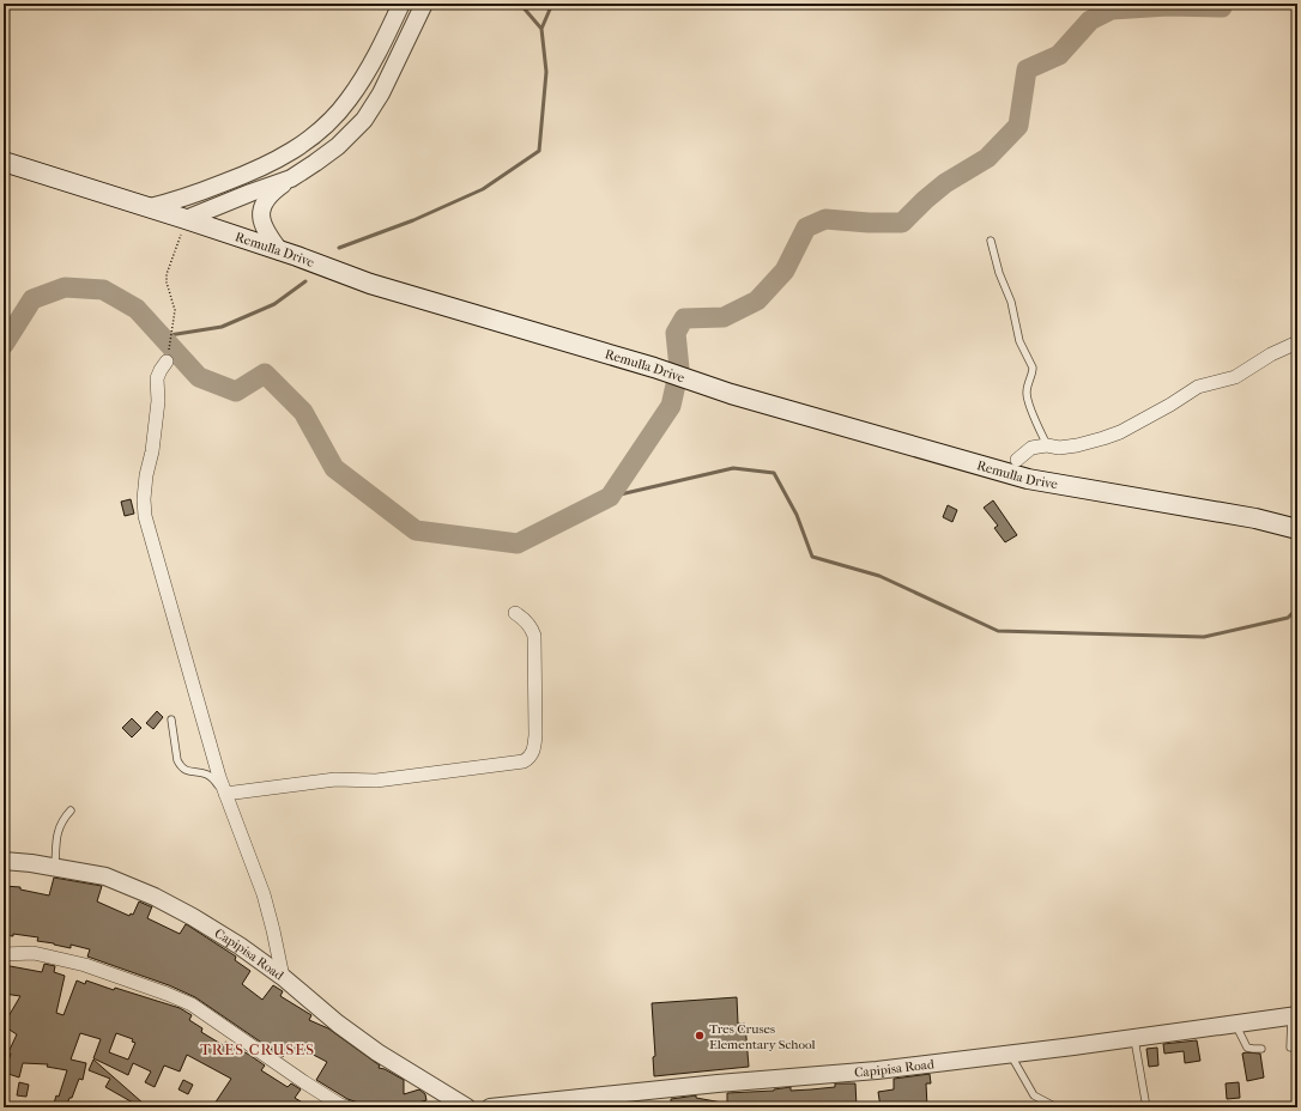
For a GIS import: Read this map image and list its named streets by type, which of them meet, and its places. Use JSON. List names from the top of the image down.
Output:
{
  "streets": {
    "main road": ["Remulla Drive"],
    "street": ["Capipisa Road"]
  },
  "districts": ["TRES CRUSES"],
  "places": ["Tres Cruses Elementary School"]
}
